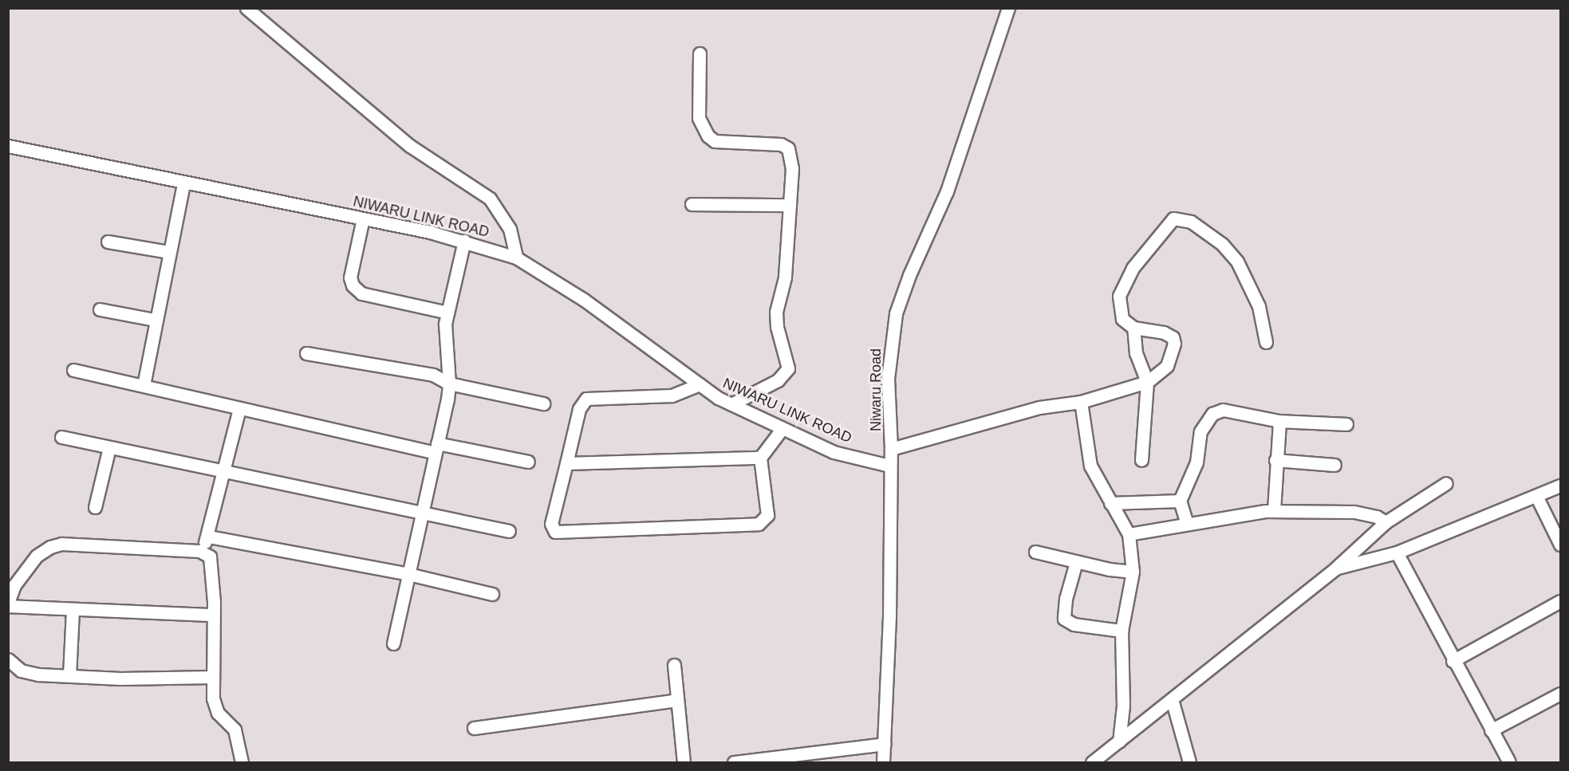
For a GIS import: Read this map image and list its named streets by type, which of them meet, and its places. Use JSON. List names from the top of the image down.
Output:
{
  "streets": {
    "street": ["NIWARU LINK ROAD", "Niwaru Road"]
  },
  "crossings": [
    ["NIWARU LINK ROAD", "Niwaru Road"]
  ]
}
